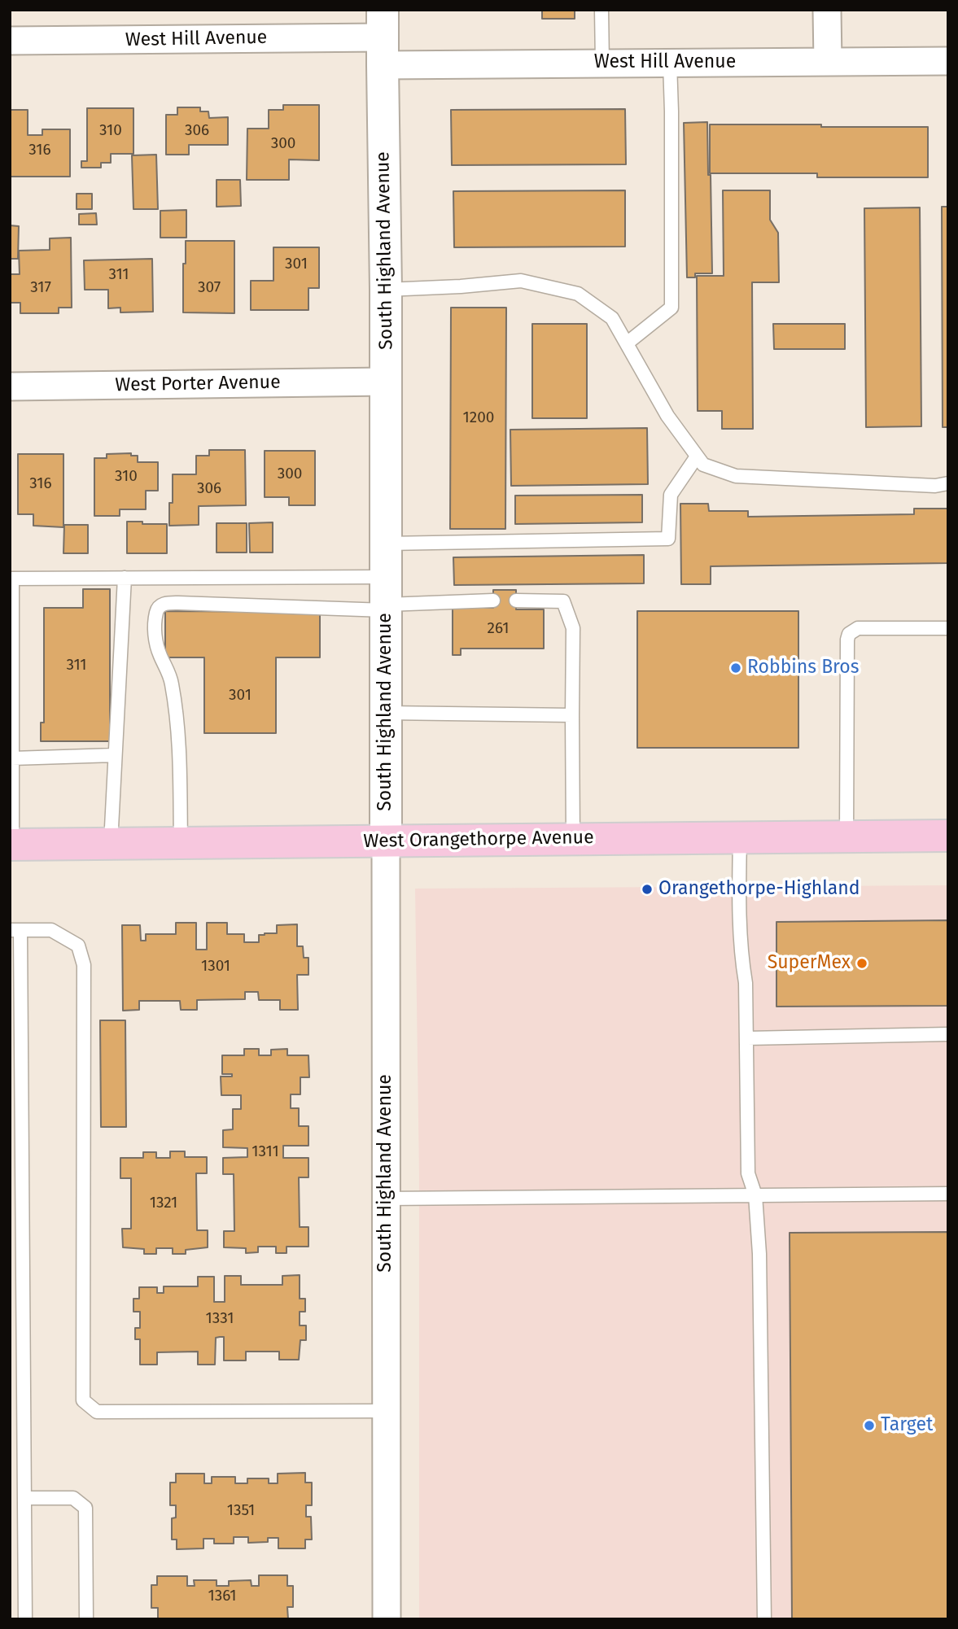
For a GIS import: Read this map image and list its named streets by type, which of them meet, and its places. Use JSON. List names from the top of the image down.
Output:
{
  "streets": {
    "main road": ["West Orangethorpe Avenue"],
    "street": ["West Hill Avenue", "South Highland Avenue", "West Porter Avenue"]
  },
  "crossings": [
    ["West Hill Avenue", "South Highland Avenue"],
    ["South Highland Avenue", "West Porter Avenue"],
    ["South Highland Avenue", "West Orangethorpe Avenue"]
  ],
  "places": [
    "Robbins Bros",
    "Orangethorpe-Highland",
    "SuperMex",
    "Target"
  ],
  "house_numbers": [
    "310",
    "306",
    "300",
    "316",
    "301",
    "311",
    "317",
    "307",
    "1200",
    "300",
    "310",
    "316",
    "306",
    "261",
    "311",
    "301",
    "1301",
    "1311",
    "1321",
    "1331",
    "1351",
    "1361"
  ]
}
